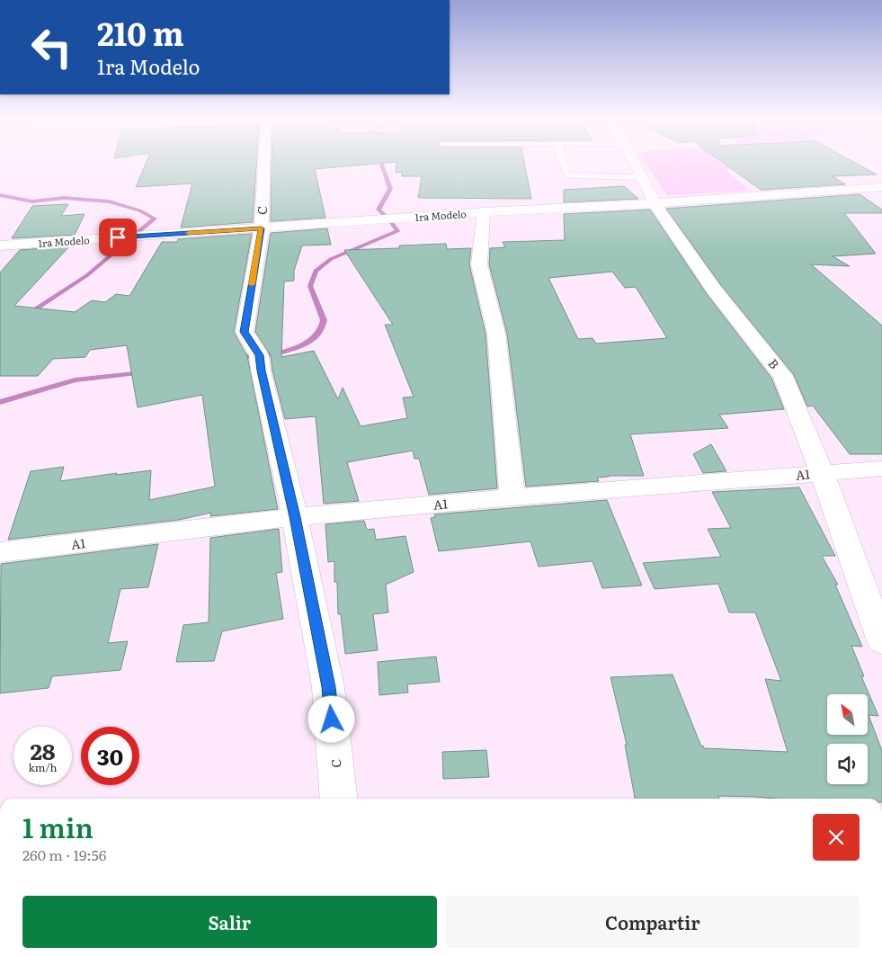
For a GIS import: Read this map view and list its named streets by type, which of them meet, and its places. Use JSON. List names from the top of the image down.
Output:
{
  "streets": {
    "street": [
      "C",
      "1ra Modelo",
      "B",
      "A1"
    ]
  },
  "crossings": [
    ["C", "1ra Modelo"],
    ["C", "A1"],
    ["1ra Modelo", "B"],
    ["B", "A1"]
  ],
  "north": "top left",
  "page": {
    "turn": ["210 m", "1ra Modelo"],
    "speed": "28 km/h",
    "limit": "30",
    "heading": ["1 min", "260 m · 19:56"],
    "buttons": ["Salir", "Compartir"]
  }
}
